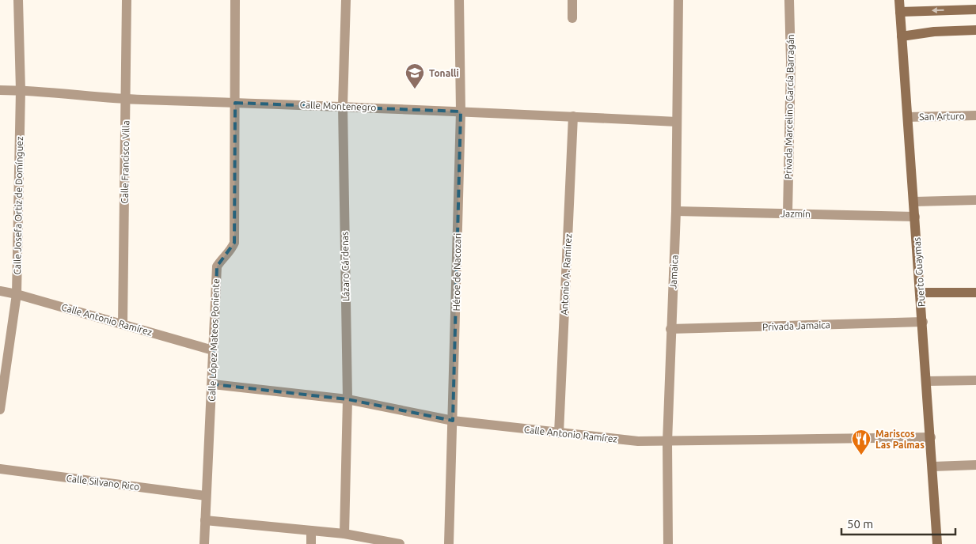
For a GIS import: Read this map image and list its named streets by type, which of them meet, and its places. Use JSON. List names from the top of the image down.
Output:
{
  "streets": {
    "street": [
      "Calle Montenegro",
      "Privada Marcelino García Barragán",
      "San Arturo",
      "Calle Francisco Villa",
      "Calle Josefa Ortiz de Domínguez",
      "Jazmín",
      "Lázaro Cárdenas",
      "Héroe de Nacozari",
      "Jamaica",
      "Puerto Guaymas",
      "Antonio A. Ramírez",
      "Calle Antonio Ramírez",
      "Privada Jamaica",
      "Calle López Mateos Poniente",
      "Calle Silvano Rico"
    ]
  },
  "crossings": [
    ["Calle Montenegro", "Calle Francisco Villa"],
    ["Calle Montenegro", "Calle Josefa Ortiz de Domínguez"],
    ["Calle Montenegro", "Lázaro Cárdenas"],
    ["Calle Montenegro", "Héroe de Nacozari"],
    ["Calle Montenegro", "Jamaica"],
    ["Calle Montenegro", "Antonio A. Ramírez"],
    ["Calle Montenegro", "Calle López Mateos Poniente"],
    ["Privada Marcelino García Barragán", "Jazmín"],
    ["San Arturo", "Puerto Guaymas"],
    ["Calle Francisco Villa", "Calle Antonio Ramírez"],
    ["Calle Josefa Ortiz de Domínguez", "Calle Antonio Ramírez"],
    ["Jazmín", "Jamaica"],
    ["Jazmín", "Puerto Guaymas"],
    ["Lázaro Cárdenas", "Calle Antonio Ramírez"],
    ["Héroe de Nacozari", "Calle Antonio Ramírez"],
    ["Jamaica", "Calle Antonio Ramírez"],
    ["Jamaica", "Privada Jamaica"],
    ["Puerto Guaymas", "Calle Antonio Ramírez"],
    ["Puerto Guaymas", "Privada Jamaica"],
    ["Antonio A. Ramírez", "Calle Antonio Ramírez"],
    ["Calle Antonio Ramírez", "Calle López Mateos Poniente"],
    ["Calle López Mateos Poniente", "Calle Silvano Rico"]
  ],
  "places": {
    "school or university": ["Tonalli"],
    "restaurant": ["Mariscos Las Palmas"]
  },
  "scale_bar": "50 m"
}
